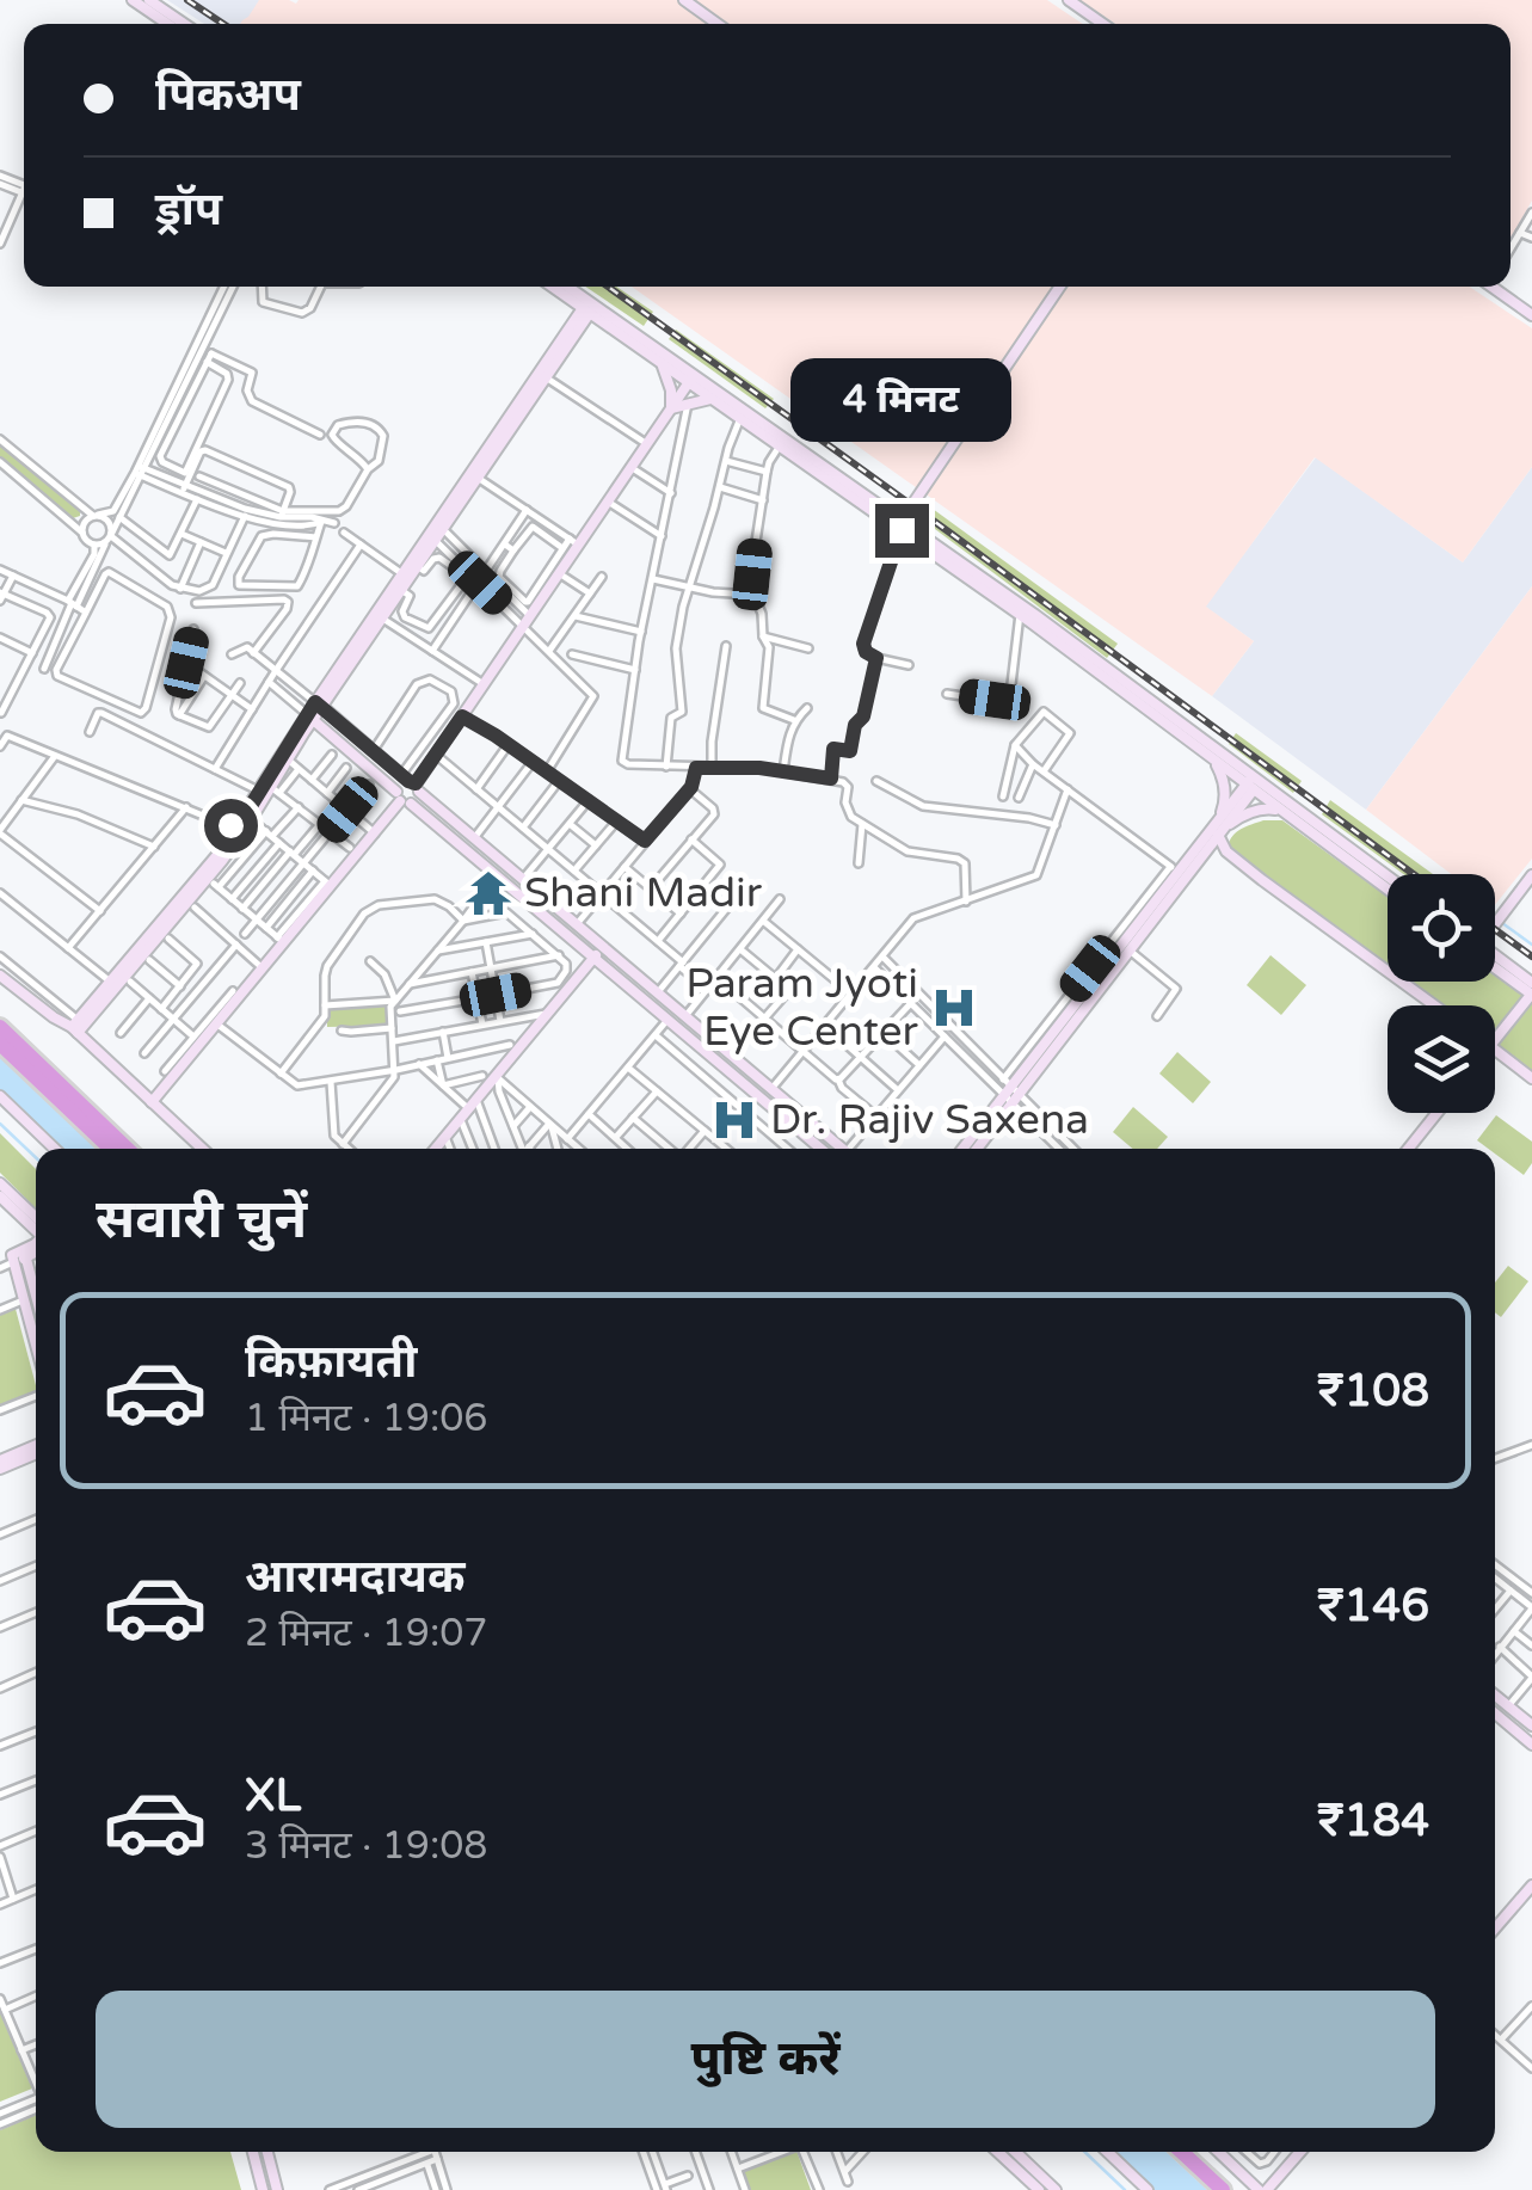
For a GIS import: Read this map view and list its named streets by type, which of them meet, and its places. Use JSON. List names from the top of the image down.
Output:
{
  "places": {
    "temple": ["Shani Madir"],
    "hospital": ["Param Jyoti Eye Center", "Dr. Rajiv Saxena"]
  },
  "page": {
    "banner": ["पिकअप", "ड्रॉप"],
    "bubble": "4 मिनट",
    "heading": "सवारी चुनें",
    "list": [
      {
        "name": "किफ़ायती",
        "note": "1 मिनट · 19:06",
        "value": "₹108"
      },
      {
        "name": "आरामदायक",
        "note": "2 मिनट · 19:07",
        "value": "₹146"
      },
      {
        "name": "XL",
        "note": "3 मिनट · 19:08",
        "value": "₹184"
      }
    ],
    "buttons": "पुष्टि करें"
  }
}
